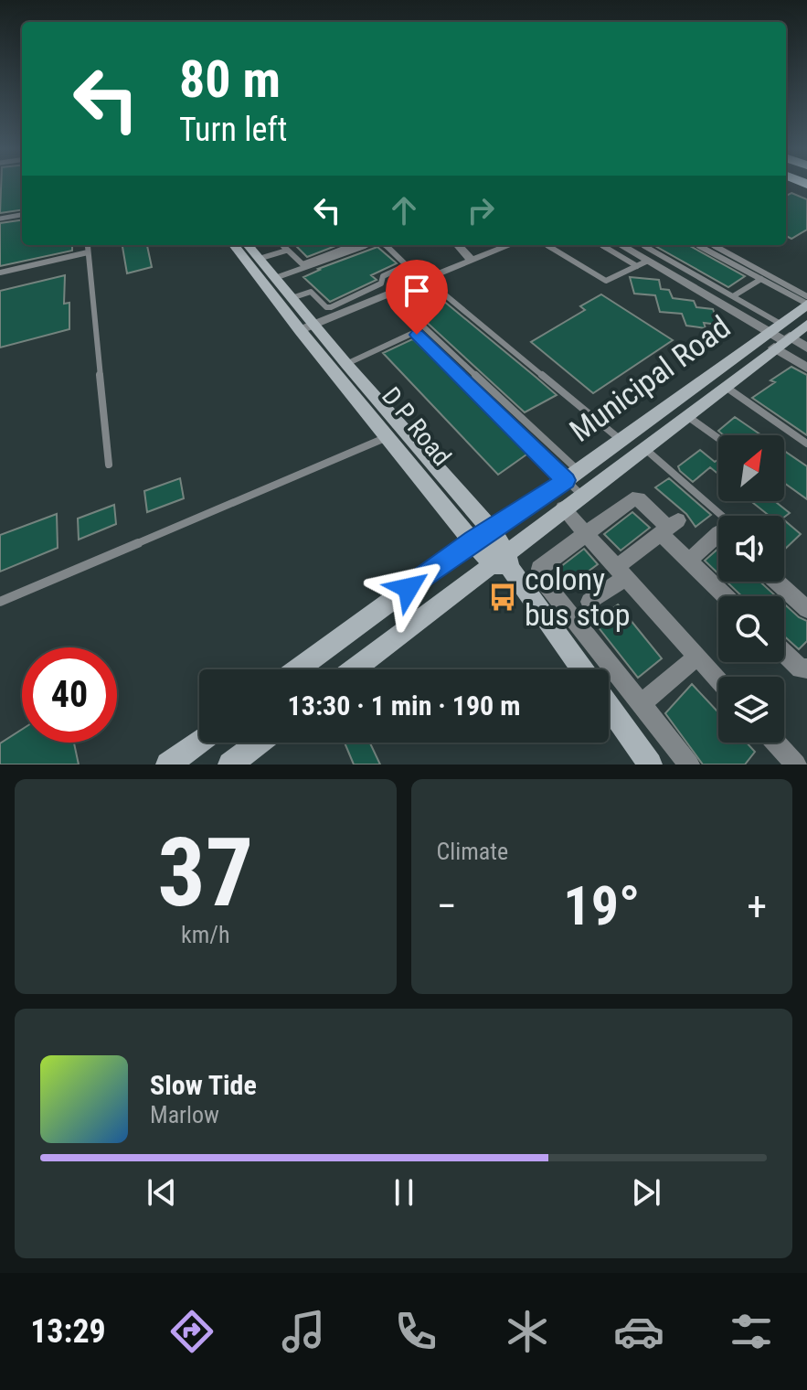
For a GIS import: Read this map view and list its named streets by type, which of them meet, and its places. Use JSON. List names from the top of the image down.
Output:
{
  "streets": {
    "street": ["Municipal Road", "D P Road"]
  },
  "crossings": [
    ["Municipal Road", "D P Road"]
  ],
  "places": {
    "bus stop": ["colony bus stop"]
  },
  "north": "top right",
  "page": {
    "turn": ["80 m", "Turn left"],
    "limit": "40",
    "trip": "13:30 · 1 min · 190 m",
    "tile": [
      ["37", "km/h"],
      "Climate"
    ],
    "heat": ["−", "19°", "+"],
    "song": ["Slow Tide", "Marlow"],
    "tabs": "13:29"
  }
}
